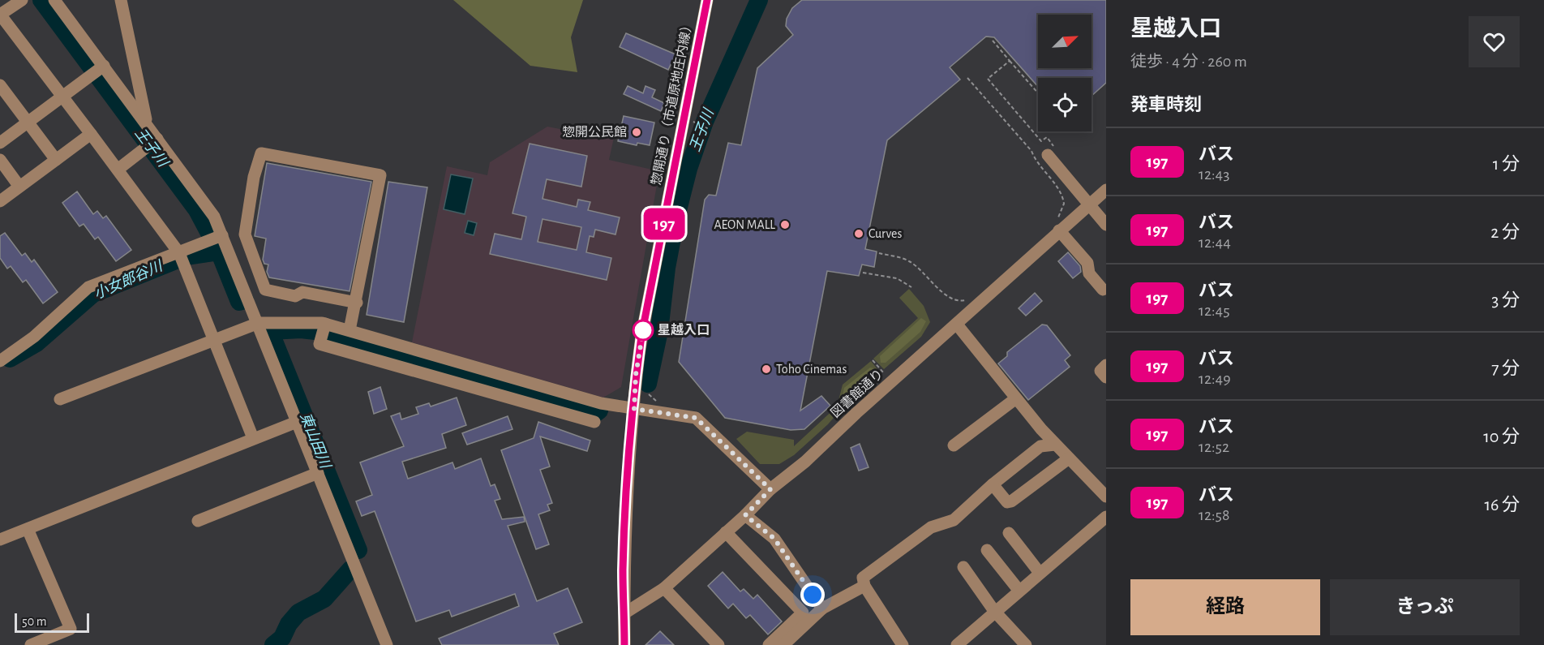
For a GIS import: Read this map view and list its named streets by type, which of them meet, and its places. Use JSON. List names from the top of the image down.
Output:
{
  "streets": {
    "street": ["惣開通り（市道原地庄内線）", "図書館通り"]
  },
  "crossings": [
    ["惣開通り（市道原地庄内線）", "図書館通り"]
  ],
  "water": ["王子川", "小女郎谷川", "東山田川"],
  "places": [
    "惣開公民館",
    "AEON MALL",
    "Curves",
    "星越入口",
    "Toho Cinemas"
  ],
  "lines": ["bus line 197"],
  "scale_bar": "50 m",
  "north": "top right",
  "page": {
    "on_map": "197",
    "heading": [
      ["星越入口", "徒歩 · 4 分 · 260 m"],
      "発車時刻"
    ],
    "list": [
      {
        "mark": "197",
        "name": "バス",
        "note": "12:43",
        "value": "1 分"
      },
      {
        "mark": "197",
        "name": "バス",
        "note": "12:44",
        "value": "2 分"
      },
      {
        "mark": "197",
        "name": "バス",
        "note": "12:45",
        "value": "3 分"
      },
      {
        "mark": "197",
        "name": "バス",
        "note": "12:49",
        "value": "7 分"
      },
      {
        "mark": "197",
        "name": "バス",
        "note": "12:52",
        "value": "10 分"
      },
      {
        "mark": "197",
        "name": "バス",
        "note": "12:58",
        "value": "16 分"
      }
    ],
    "buttons": ["経路", "きっぷ"],
    "scale": "50 m"
  }
}
